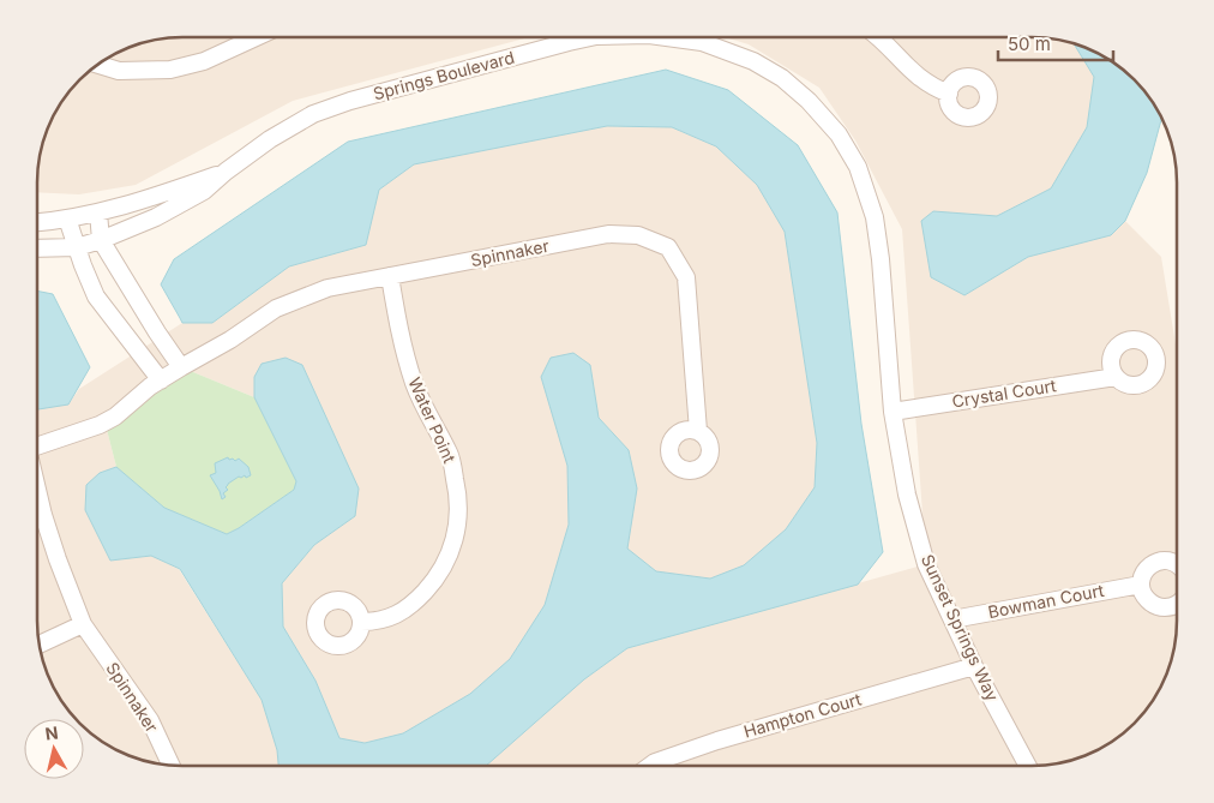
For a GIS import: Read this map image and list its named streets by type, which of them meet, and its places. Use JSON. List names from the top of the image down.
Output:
{
  "streets": {
    "street": [
      "Springs Boulevard",
      "Spinnaker",
      "Crystal Court",
      "Water Point",
      "Bowman Court",
      "Sunset Springs Way",
      "Hampton Court"
    ]
  },
  "crossings": [
    ["Springs Boulevard", "Sunset Springs Way"],
    ["Spinnaker", "Water Point"],
    ["Crystal Court", "Sunset Springs Way"],
    ["Bowman Court", "Sunset Springs Way"],
    ["Sunset Springs Way", "Hampton Court"]
  ],
  "scale_bar": "50 m",
  "north": "top"
}
